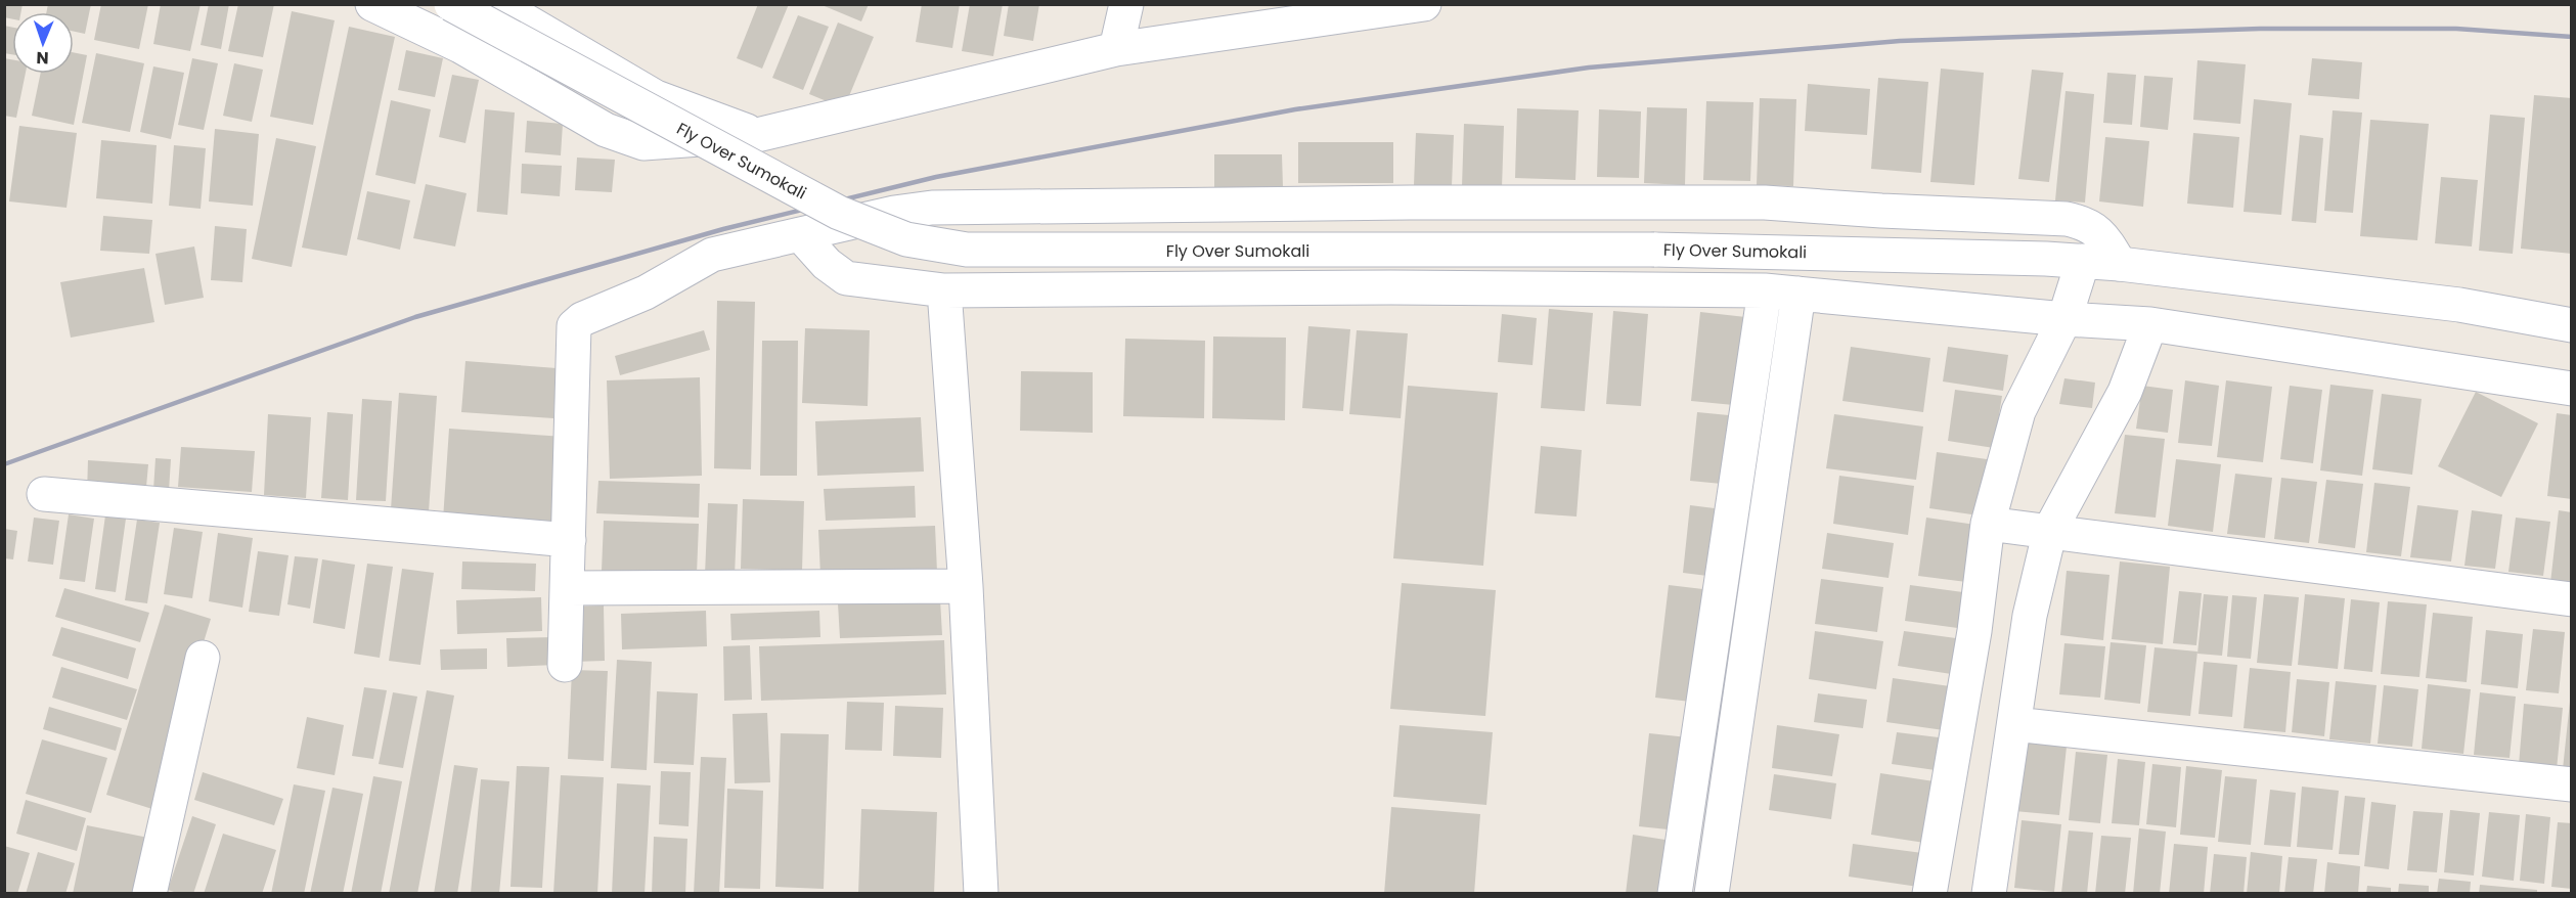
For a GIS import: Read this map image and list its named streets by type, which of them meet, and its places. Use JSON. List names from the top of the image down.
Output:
{
  "streets": {
    "street": ["Fly Over Sumokali"]
  },
  "north": "bottom"
}
